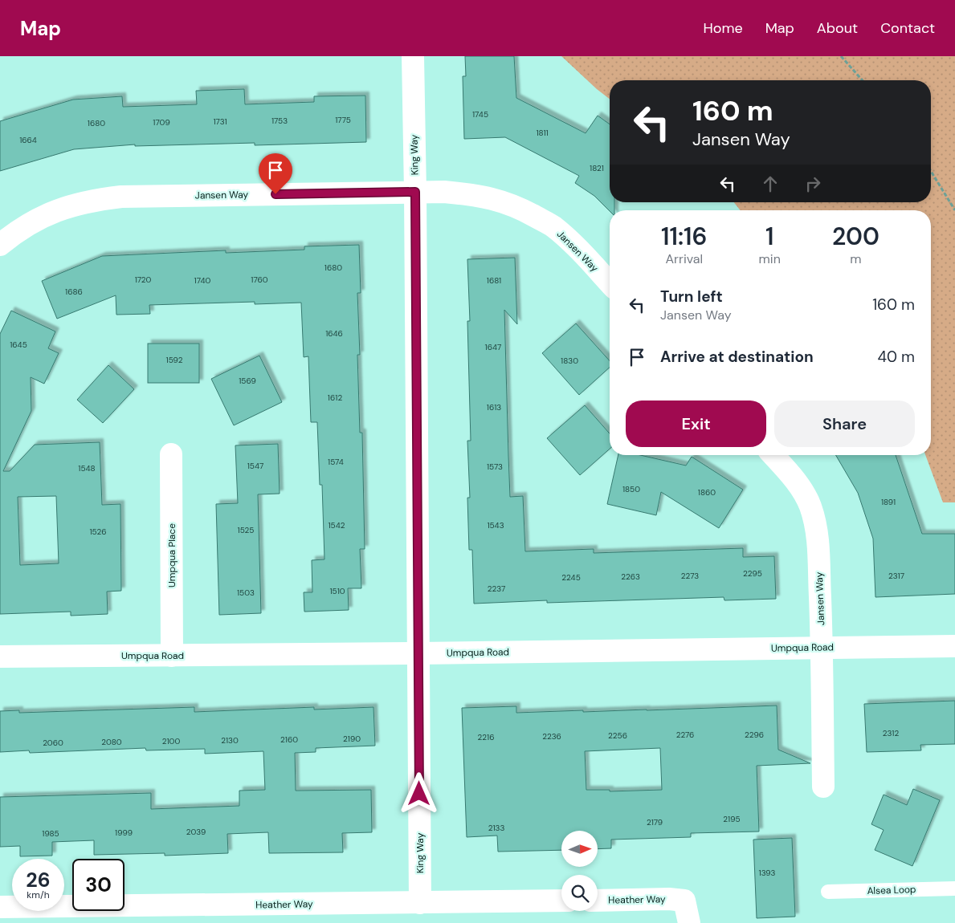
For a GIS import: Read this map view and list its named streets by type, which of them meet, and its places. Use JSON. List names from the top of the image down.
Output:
{
  "streets": {
    "street": [
      "King Way",
      "Jansen Way",
      "Umpqua Place",
      "Umpqua Road",
      "Heather Way"
    ],
    "lane": ["Alsea Loop"]
  },
  "crossings": [
    ["King Way", "Jansen Way"],
    ["King Way", "Umpqua Road"],
    ["King Way", "Heather Way"],
    ["Jansen Way", "Umpqua Road"],
    ["Umpqua Place", "Umpqua Road"]
  ],
  "house_numbers": [
    "1745",
    "1775",
    "1753",
    "1731",
    "1709",
    "1680",
    "1811",
    "1664",
    "1821",
    "1680",
    "1720",
    "1760",
    "1740",
    "1681",
    "1686",
    "1646",
    "1645",
    "1647",
    "1592",
    "1830",
    "1569",
    "1612",
    "1613",
    "1574",
    "1547",
    "1573",
    "1548",
    "1850",
    "1860",
    "1891",
    "1542",
    "1543",
    "1525",
    "1526",
    "2295",
    "2273",
    "2317",
    "2263",
    "2245",
    "2237",
    "1510",
    "1503",
    "2312",
    "2276",
    "2296",
    "2256",
    "2236",
    "2216",
    "2190",
    "2160",
    "2130",
    "2100",
    "2080",
    "2060",
    "2195",
    "2179",
    "2133",
    "2039",
    "1999",
    "1985",
    "1393"
  ],
  "north": "right",
  "page": {
    "header": "Map",
    "nav": [
      "Home",
      "Map",
      "About",
      "Contact"
    ],
    "turn": ["160 m", "Jansen Way"],
    "eta": [
      "11:16",
      "Arrival",
      "1",
      "min",
      "200",
      "m"
    ],
    "list": [
      {
        "name": "Turn left",
        "note": "Jansen Way",
        "value": "160 m"
      },
      {
        "name": "Arrive at destination",
        "value": "40 m"
      }
    ],
    "buttons": ["Exit", "Share"],
    "speed": "26 km/h",
    "limit": "30"
  }
}
